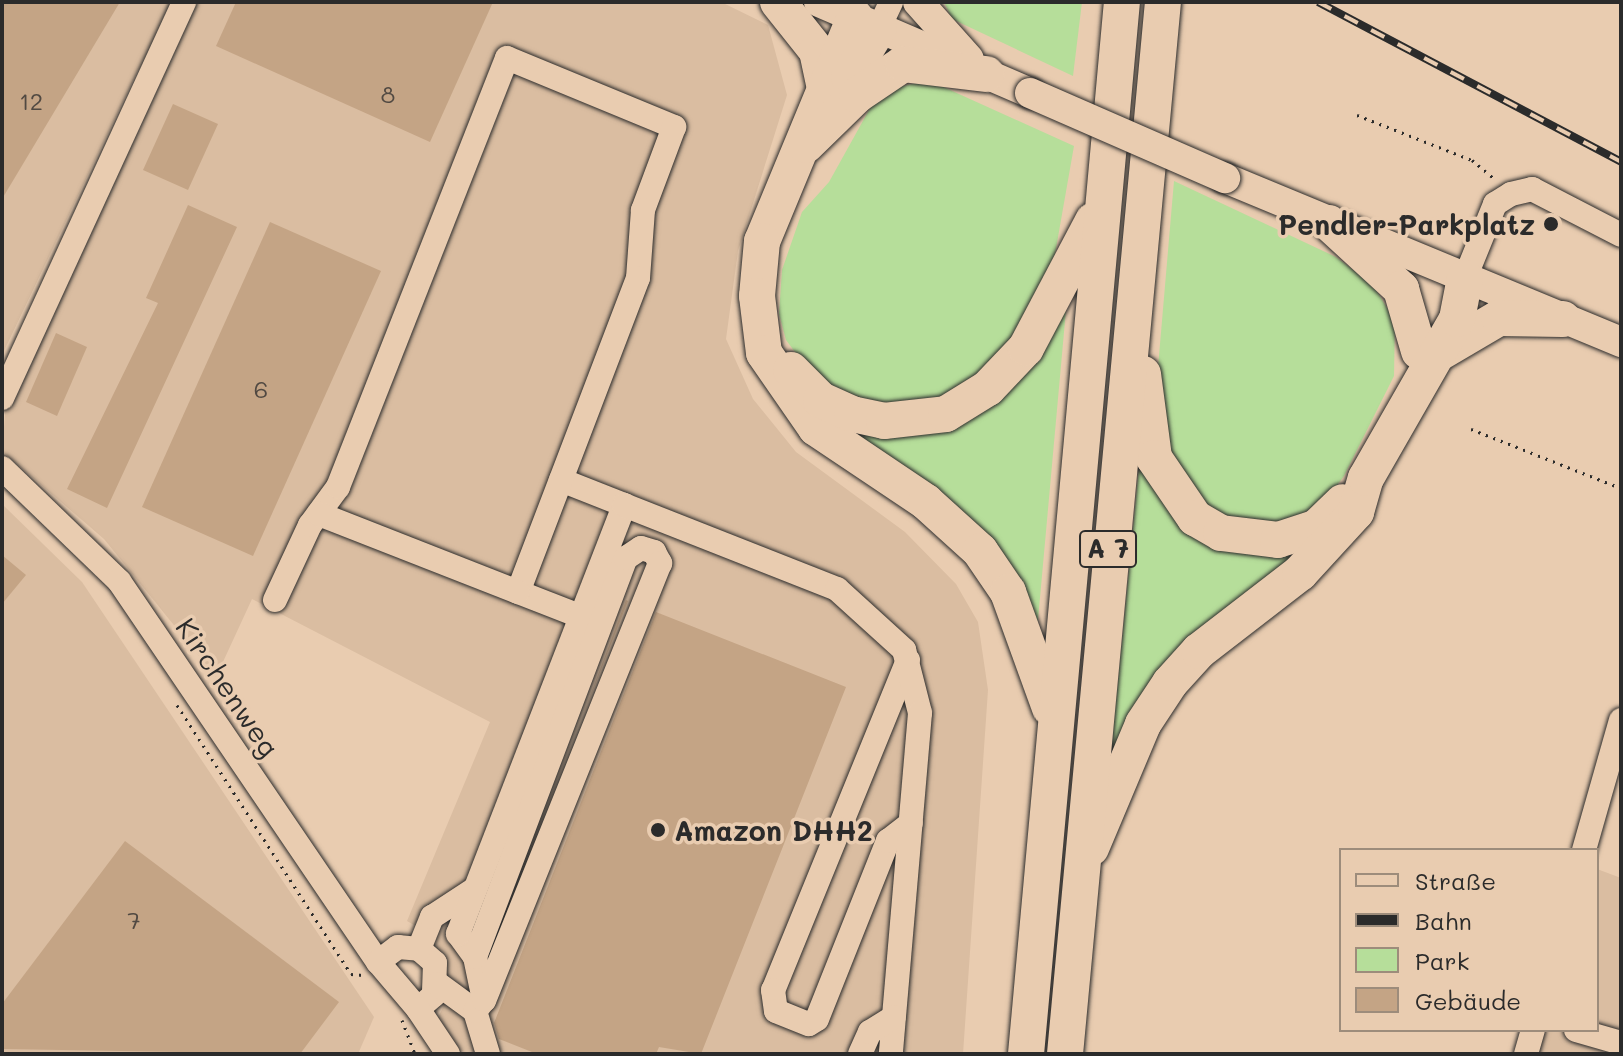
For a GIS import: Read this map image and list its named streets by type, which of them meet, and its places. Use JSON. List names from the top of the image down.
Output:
{
  "streets": {
    "highway": ["A 7"],
    "street": ["Kirchenweg"]
  },
  "places": ["Pendler-Parkplatz", "Amazon DHH2"],
  "house_numbers": [
    "8",
    "12",
    "6",
    "7"
  ],
  "legend": [
    "Straße",
    "Bahn",
    "Park",
    "Gebäude"
  ]
}
